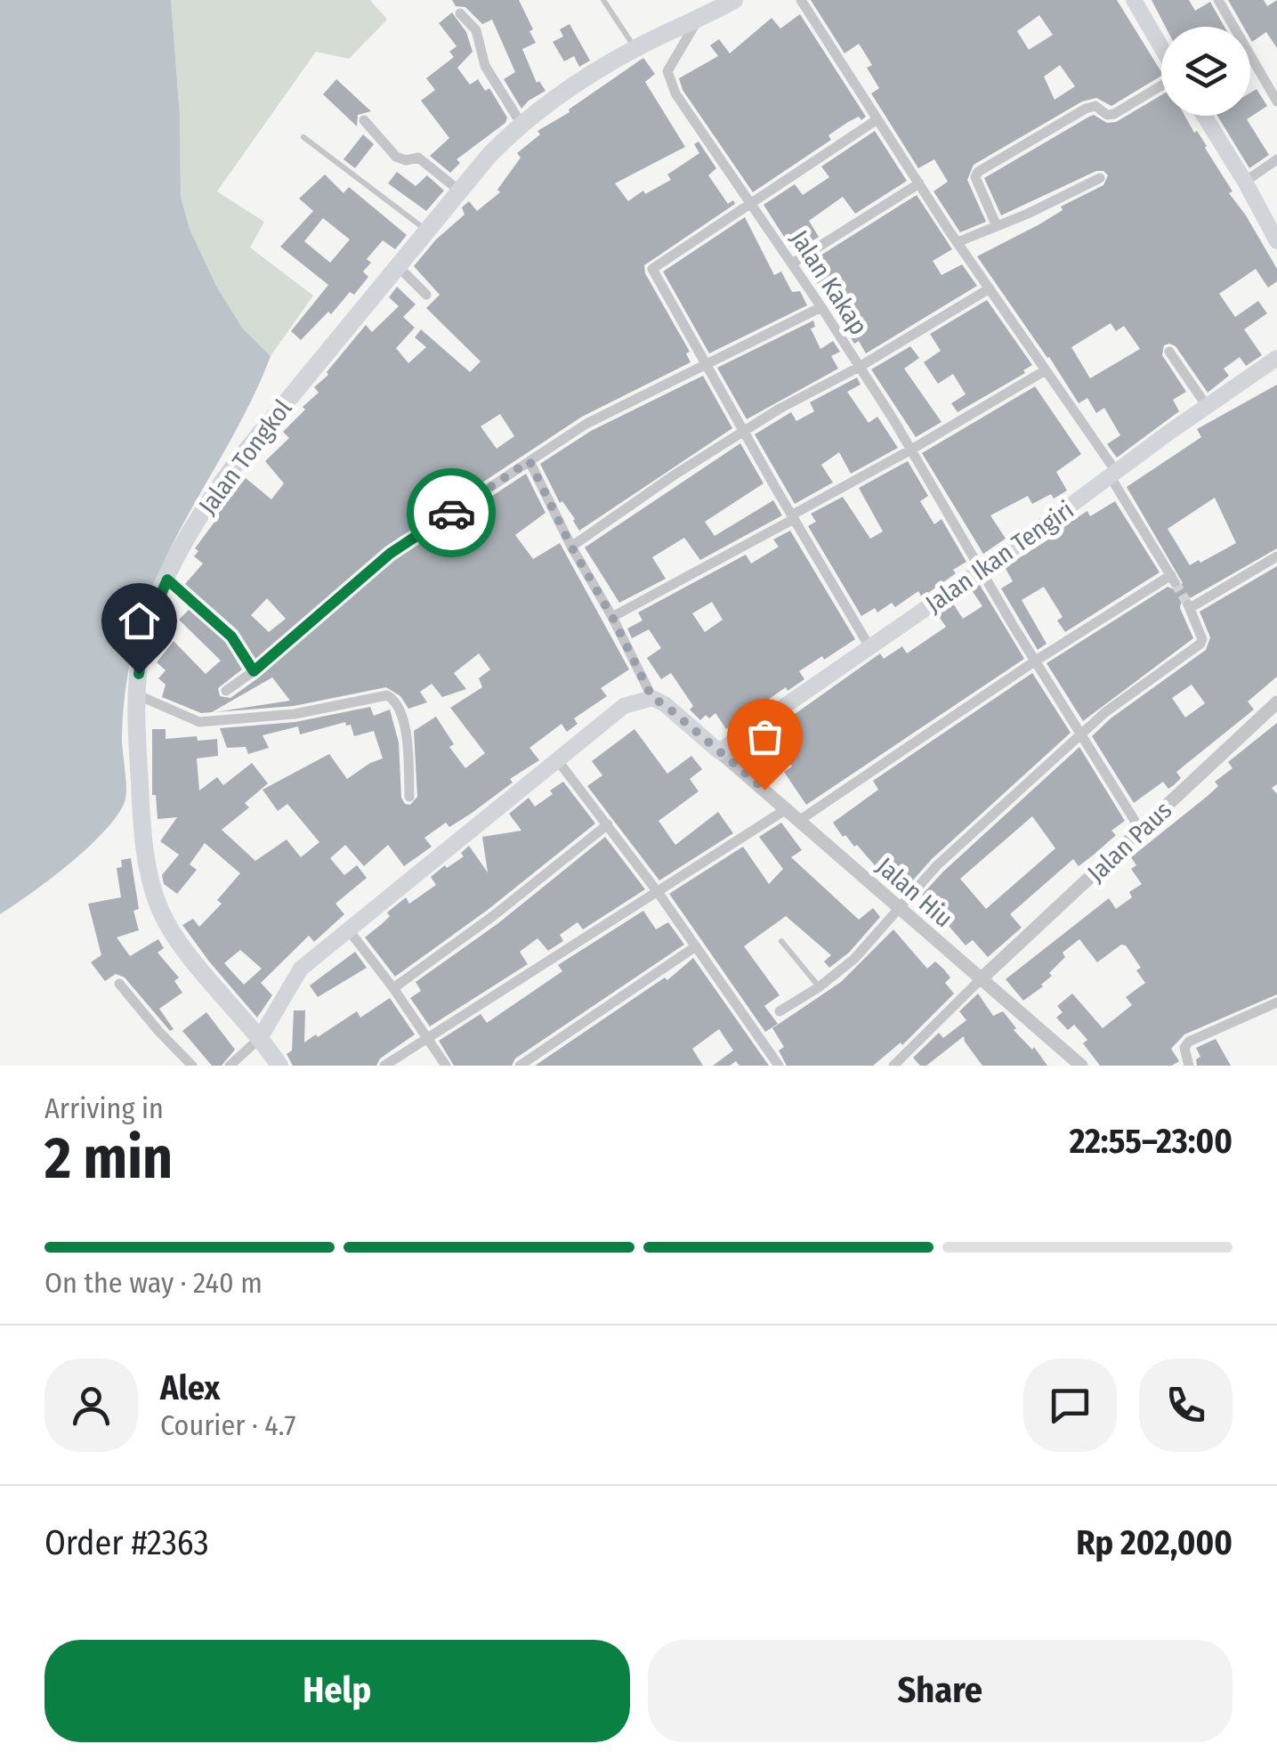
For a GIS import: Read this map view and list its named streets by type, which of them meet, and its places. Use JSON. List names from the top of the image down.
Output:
{
  "streets": {
    "highway": ["Jalan Tongkol"],
    "main road": ["Jalan Ikan Tengiri"],
    "street": ["Jalan Kakap", "Jalan Paus", "Jalan Hiu"]
  },
  "crossings": [
    ["Jalan Kakap", "Jalan Tongkol"],
    ["Jalan Kakap", "Jalan Ikan Tengiri"],
    ["Jalan Kakap", "Jalan Paus"],
    ["Jalan Ikan Tengiri", "Jalan Hiu"],
    ["Jalan Paus", "Jalan Hiu"]
  ],
  "page": {
    "heading": ["2 min", "Arriving in", "22:55–23:00"],
    "panel": [
      "Alex",
      "Courier · 4.7",
      "Order #2363",
      "Rp 202,000"
    ],
    "bar": "On the way · 240 m",
    "buttons": ["Help", "Share"]
  }
}
